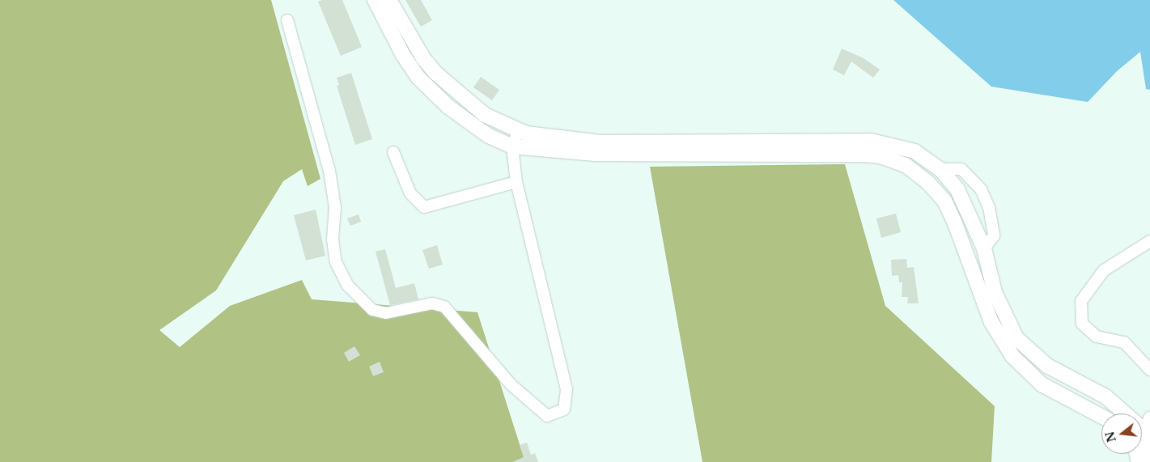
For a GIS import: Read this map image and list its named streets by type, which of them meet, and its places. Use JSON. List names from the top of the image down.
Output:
{
  "north": "left"
}
